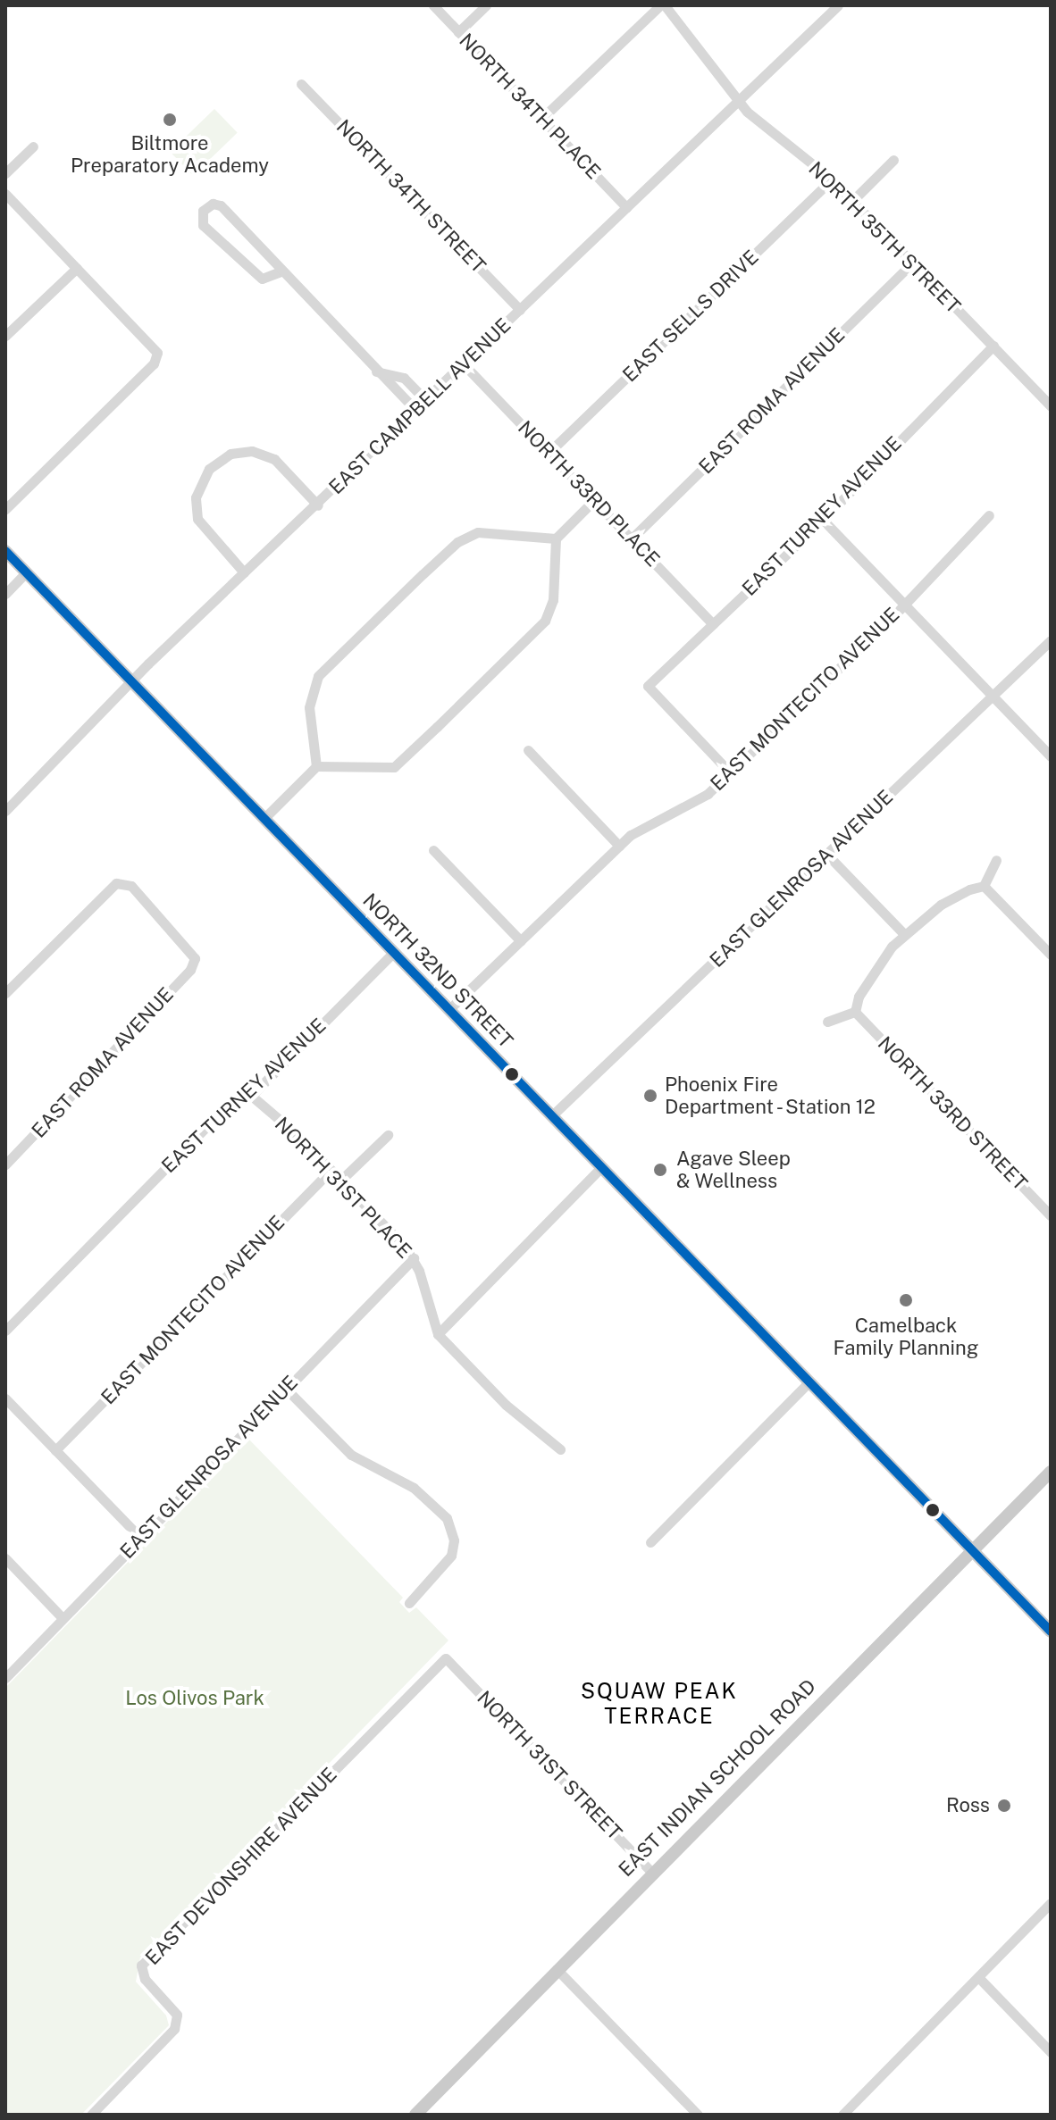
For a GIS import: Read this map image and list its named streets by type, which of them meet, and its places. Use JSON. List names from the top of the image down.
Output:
{
  "streets": {
    "main road": ["NORTH 32ND STREET", "EAST INDIAN SCHOOL ROAD"],
    "street": [
      "NORTH 34TH PLACE",
      "NORTH 34TH STREET",
      "NORTH 35TH STREET",
      "EAST SELLS DRIVE",
      "EAST ROMA AVENUE",
      "EAST CAMPBELL AVENUE",
      "NORTH 33RD PLACE",
      "EAST TURNEY AVENUE",
      "EAST MONTECITO AVENUE",
      "EAST GLENROSA AVENUE",
      "NORTH 33RD STREET",
      "NORTH 31ST PLACE",
      "NORTH 31ST STREET",
      "EAST DEVONSHIRE AVENUE"
    ]
  },
  "crossings": [
    ["NORTH 34TH PLACE", "EAST CAMPBELL AVENUE"],
    ["NORTH 34TH STREET", "EAST CAMPBELL AVENUE"],
    ["NORTH 35TH STREET", "EAST SELLS DRIVE"],
    ["NORTH 35TH STREET", "EAST ROMA AVENUE"],
    ["NORTH 35TH STREET", "EAST CAMPBELL AVENUE"],
    ["NORTH 35TH STREET", "EAST TURNEY AVENUE"],
    ["EAST SELLS DRIVE", "NORTH 33RD PLACE"],
    ["EAST ROMA AVENUE", "NORTH 33RD PLACE"],
    ["EAST CAMPBELL AVENUE", "NORTH 33RD PLACE"],
    ["EAST CAMPBELL AVENUE", "NORTH 32ND STREET"],
    ["NORTH 33RD PLACE", "EAST TURNEY AVENUE"],
    ["EAST TURNEY AVENUE", "EAST MONTECITO AVENUE"],
    ["EAST TURNEY AVENUE", "NORTH 32ND STREET"],
    ["EAST TURNEY AVENUE", "NORTH 31ST PLACE"],
    ["EAST MONTECITO AVENUE", "NORTH 32ND STREET"],
    ["EAST MONTECITO AVENUE", "NORTH 31ST PLACE"],
    ["EAST GLENROSA AVENUE", "NORTH 32ND STREET"],
    ["EAST GLENROSA AVENUE", "NORTH 31ST PLACE"],
    ["NORTH 32ND STREET", "EAST INDIAN SCHOOL ROAD"],
    ["NORTH 31ST STREET", "EAST INDIAN SCHOOL ROAD"],
    ["NORTH 31ST STREET", "EAST DEVONSHIRE AVENUE"]
  ],
  "districts": ["SQUAW PEAK TERRACE"],
  "parks": ["Los Olivos Park"],
  "places": [
    "Biltmore Preparatory Academy",
    "Phoenix Fire Department - Station 12",
    "Agave Sleep & Wellness",
    "Camelback Family Planning",
    "Ross"
  ]
}
